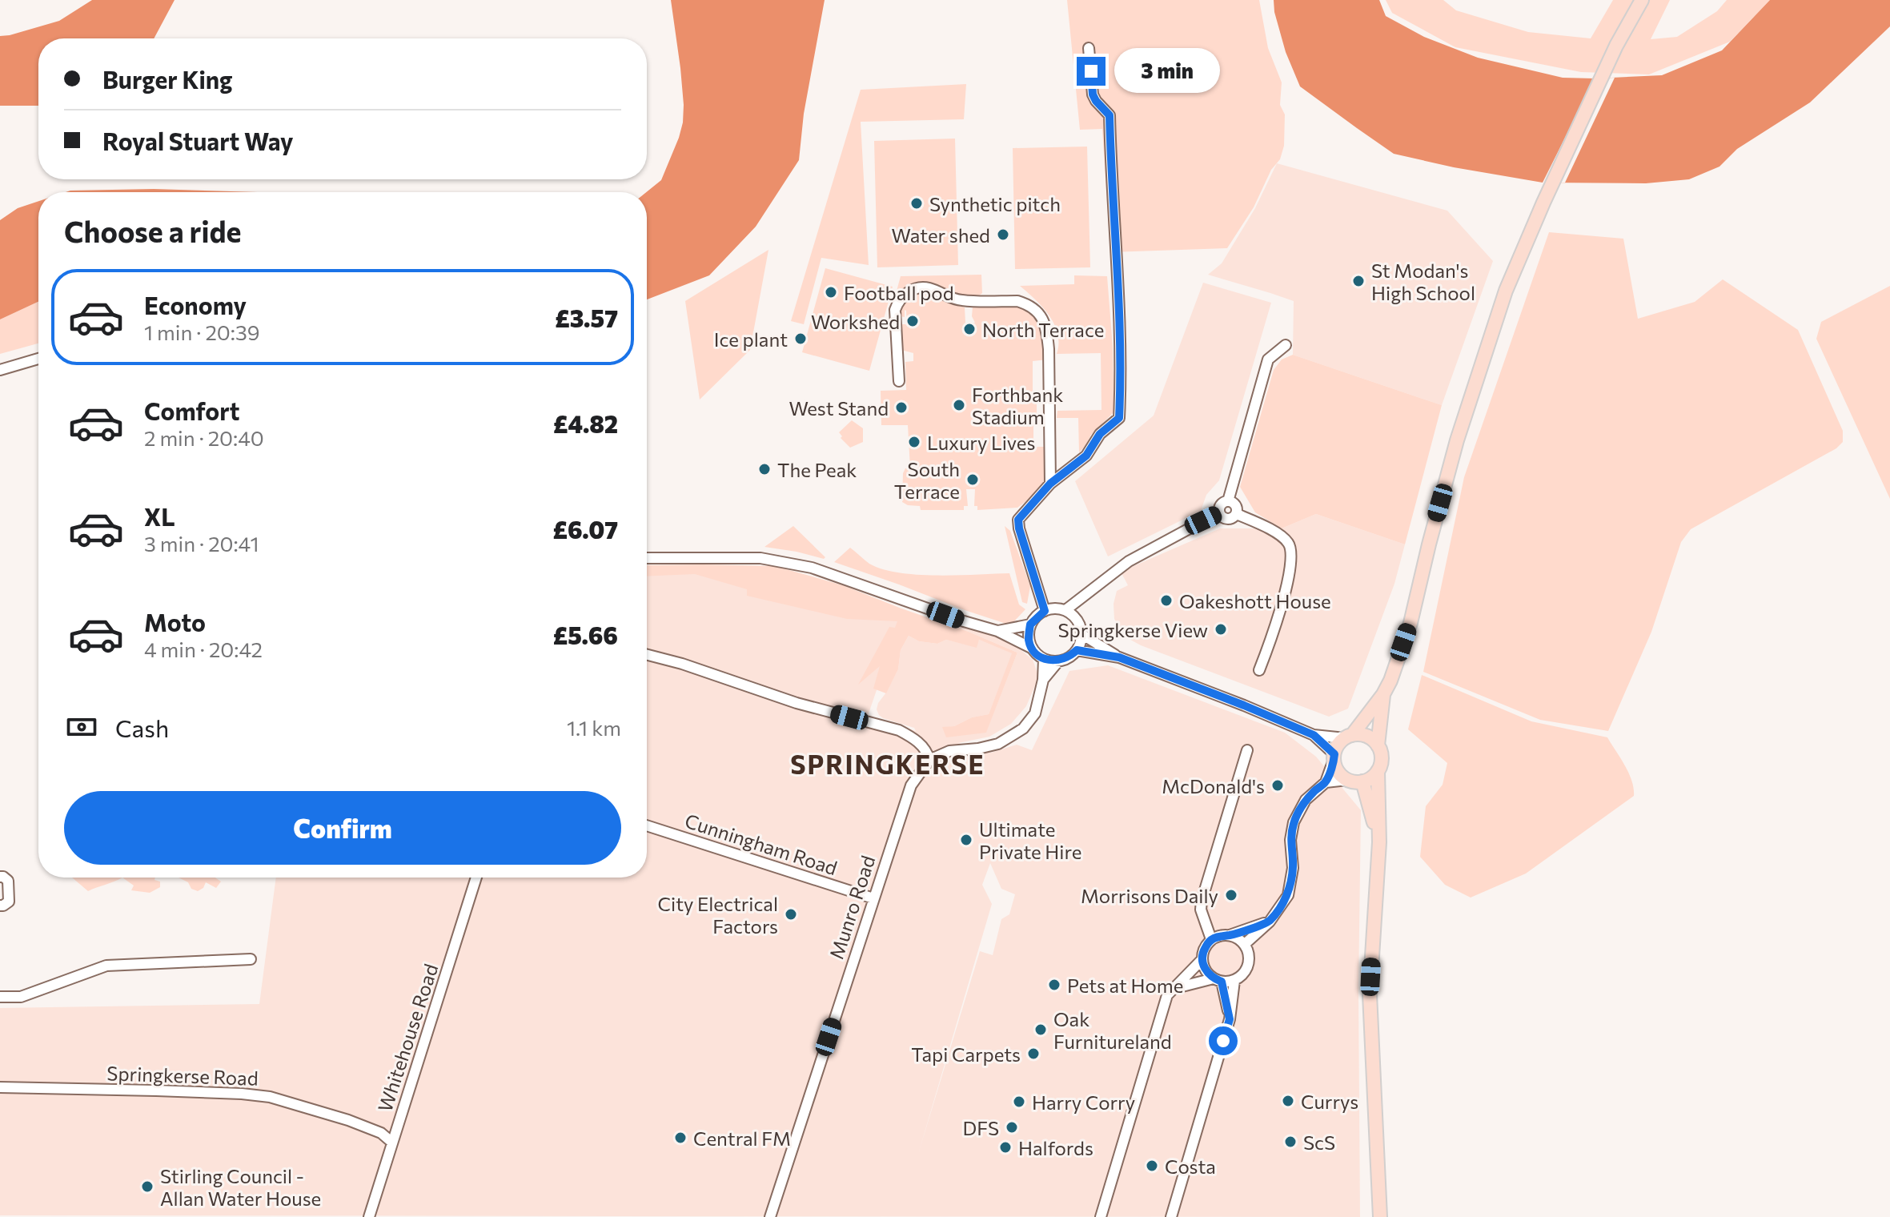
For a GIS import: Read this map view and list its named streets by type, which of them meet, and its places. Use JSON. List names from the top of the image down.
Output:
{
  "streets": {
    "street": [
      "Cunningham Road",
      "Munro Road",
      "Whitehouse Road",
      "Springkerse Road"
    ]
  },
  "crossings": [
    ["Cunningham Road", "Munro Road"],
    ["Whitehouse Road", "Springkerse Road"]
  ],
  "districts": ["SPRINGKERSE"],
  "places": [
    "Synthetic pitch",
    "Water shed",
    "St Modan's High School",
    "Football pod",
    "Workshed",
    "North Terrace",
    "Ice plant",
    "Forthbank Stadium",
    "West Stand",
    "Luxury Lives",
    "The Peak",
    "South Terrace",
    "Oakeshott House",
    "Springkerse View",
    "McDonald's",
    "Ultimate Private Hire",
    "Morrisons Daily",
    "City Electrical Factors",
    "Pets at Home",
    "Oak Furnitureland",
    "Tapi Carpets",
    "Currys",
    "Harry Corry",
    "DFS",
    "Central FM",
    "ScS",
    "Halfords",
    "Costa",
    "Stirling Council - Allan Water House"
  ],
  "page": {
    "banner": ["Burger King", "Royal Stuart Way"],
    "bubble": "3 min",
    "heading": "Choose a ride",
    "list": [
      {
        "name": "Economy",
        "note": "1 min · 20:39",
        "value": "£3.57"
      },
      {
        "name": "Comfort",
        "note": "2 min · 20:40",
        "value": "£4.82"
      },
      {
        "name": "XL",
        "note": "3 min · 20:41",
        "value": "£6.07"
      },
      {
        "name": "Moto",
        "note": "4 min · 20:42",
        "value": "£5.66"
      }
    ],
    "pay": ["Cash", "1.1 km"],
    "buttons": "Confirm"
  }
}
